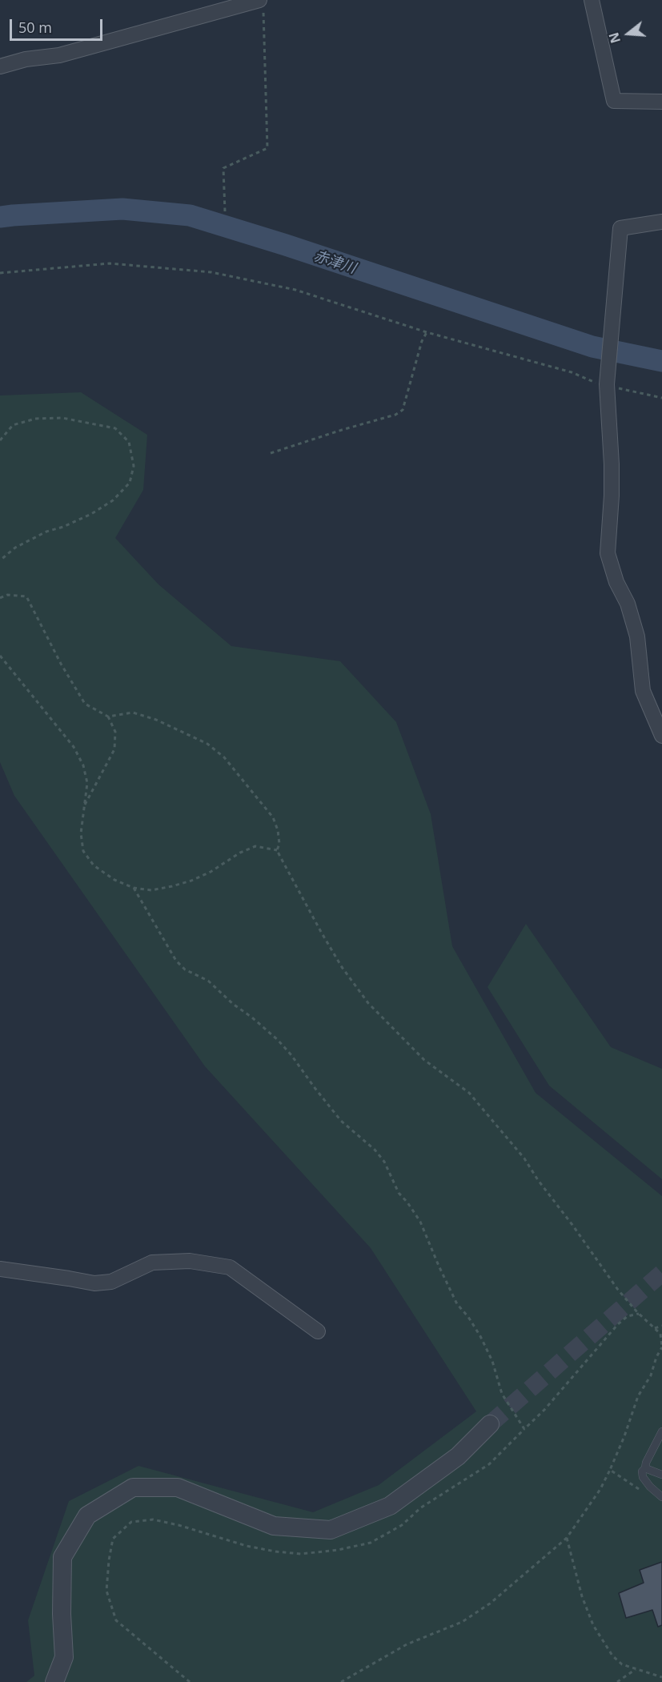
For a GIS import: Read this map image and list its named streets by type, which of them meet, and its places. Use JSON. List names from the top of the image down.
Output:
{
  "water": ["赤津川"],
  "scale_bar": "50 m",
  "north": "left"
}
